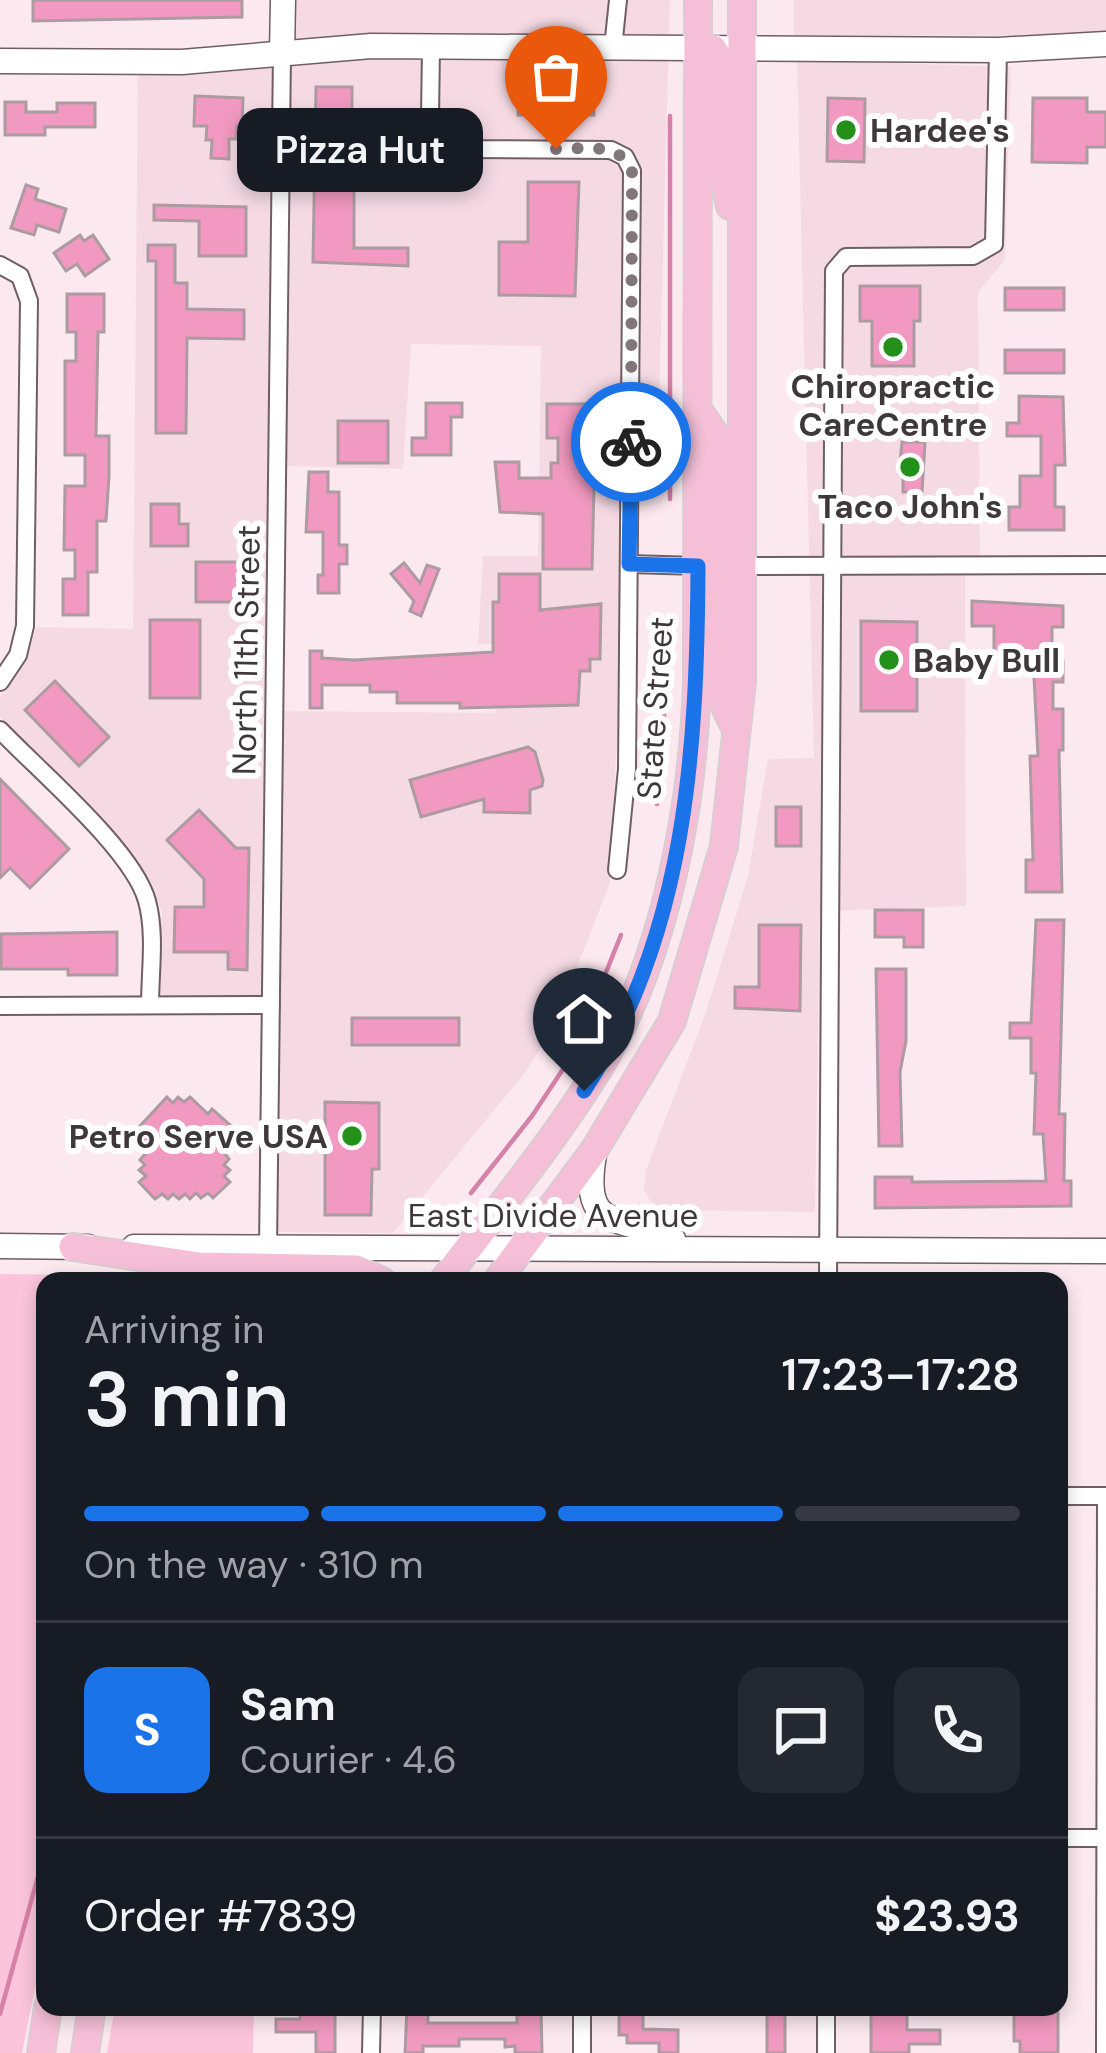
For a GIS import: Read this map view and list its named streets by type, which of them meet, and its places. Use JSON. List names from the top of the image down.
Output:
{
  "streets": {
    "main road": ["State Street"],
    "street": ["North 11th Street", "East Divide Avenue"]
  },
  "crossings": [
    ["North 11th Street", "East Divide Avenue"],
    ["State Street", "East Divide Avenue"]
  ],
  "places": [
    "Hardee's",
    "Pizza Hut",
    "Chiropractic CareCentre",
    "Taco John's",
    "Baby Bull",
    "Petro Serve USA"
  ],
  "page": {
    "bubble": "Pizza Hut",
    "heading": ["3 min", "Arriving in", "17:23–17:28"],
    "panel": [
      "Sam",
      "Courier · 4.6",
      "Order #7839",
      "$23.93"
    ],
    "bar": "On the way · 310 m",
    "round": "S"
  }
}
